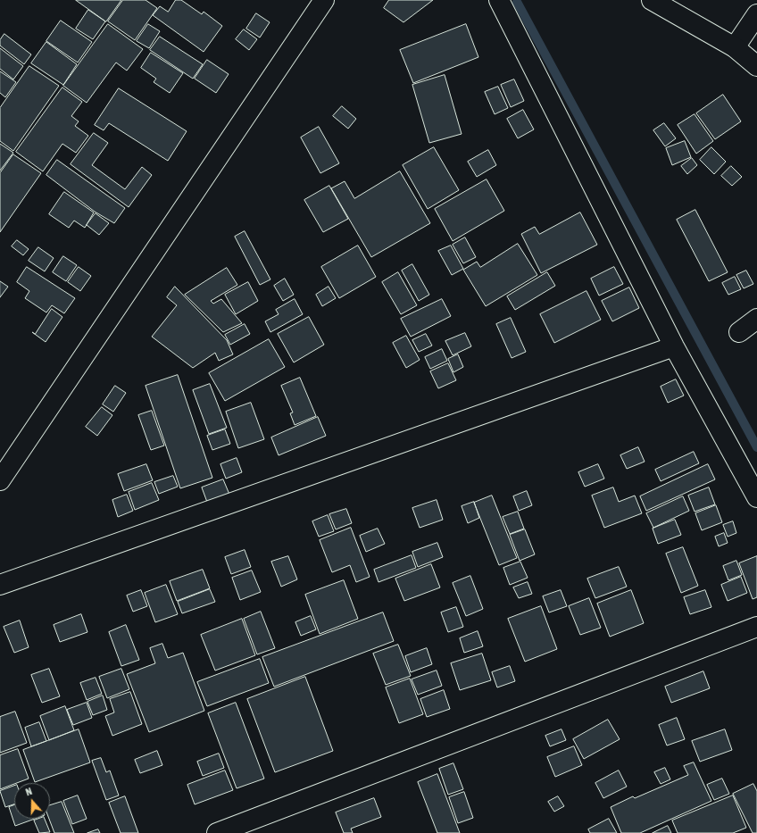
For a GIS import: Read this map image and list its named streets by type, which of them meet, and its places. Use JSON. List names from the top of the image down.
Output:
{
  "north": "top"
}
